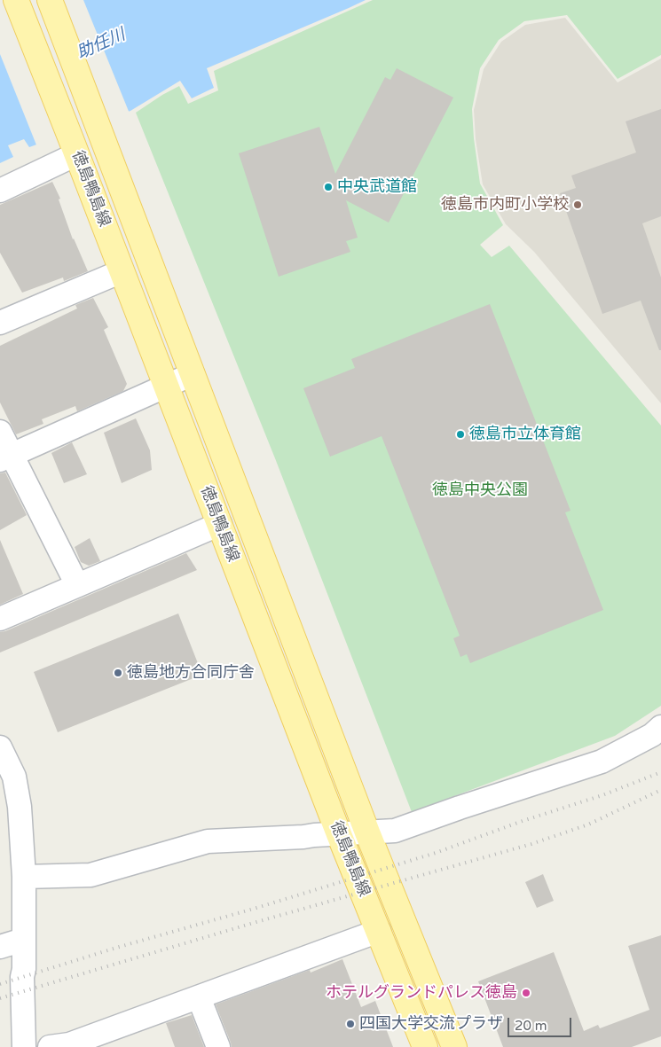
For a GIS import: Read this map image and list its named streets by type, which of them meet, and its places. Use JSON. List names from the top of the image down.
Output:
{
  "streets": {
    "main road": ["徳島鴨島線"]
  },
  "water": ["助任川"],
  "parks": ["徳島中央公園"],
  "places": [
    "中央武道館",
    "徳島市内町小学校",
    "徳島市立体育館",
    "徳島地方合同庁舎",
    "ホテルグランドパレス徳島",
    "四国大学交流プラザ"
  ],
  "scale_bar": "20 m"
}
